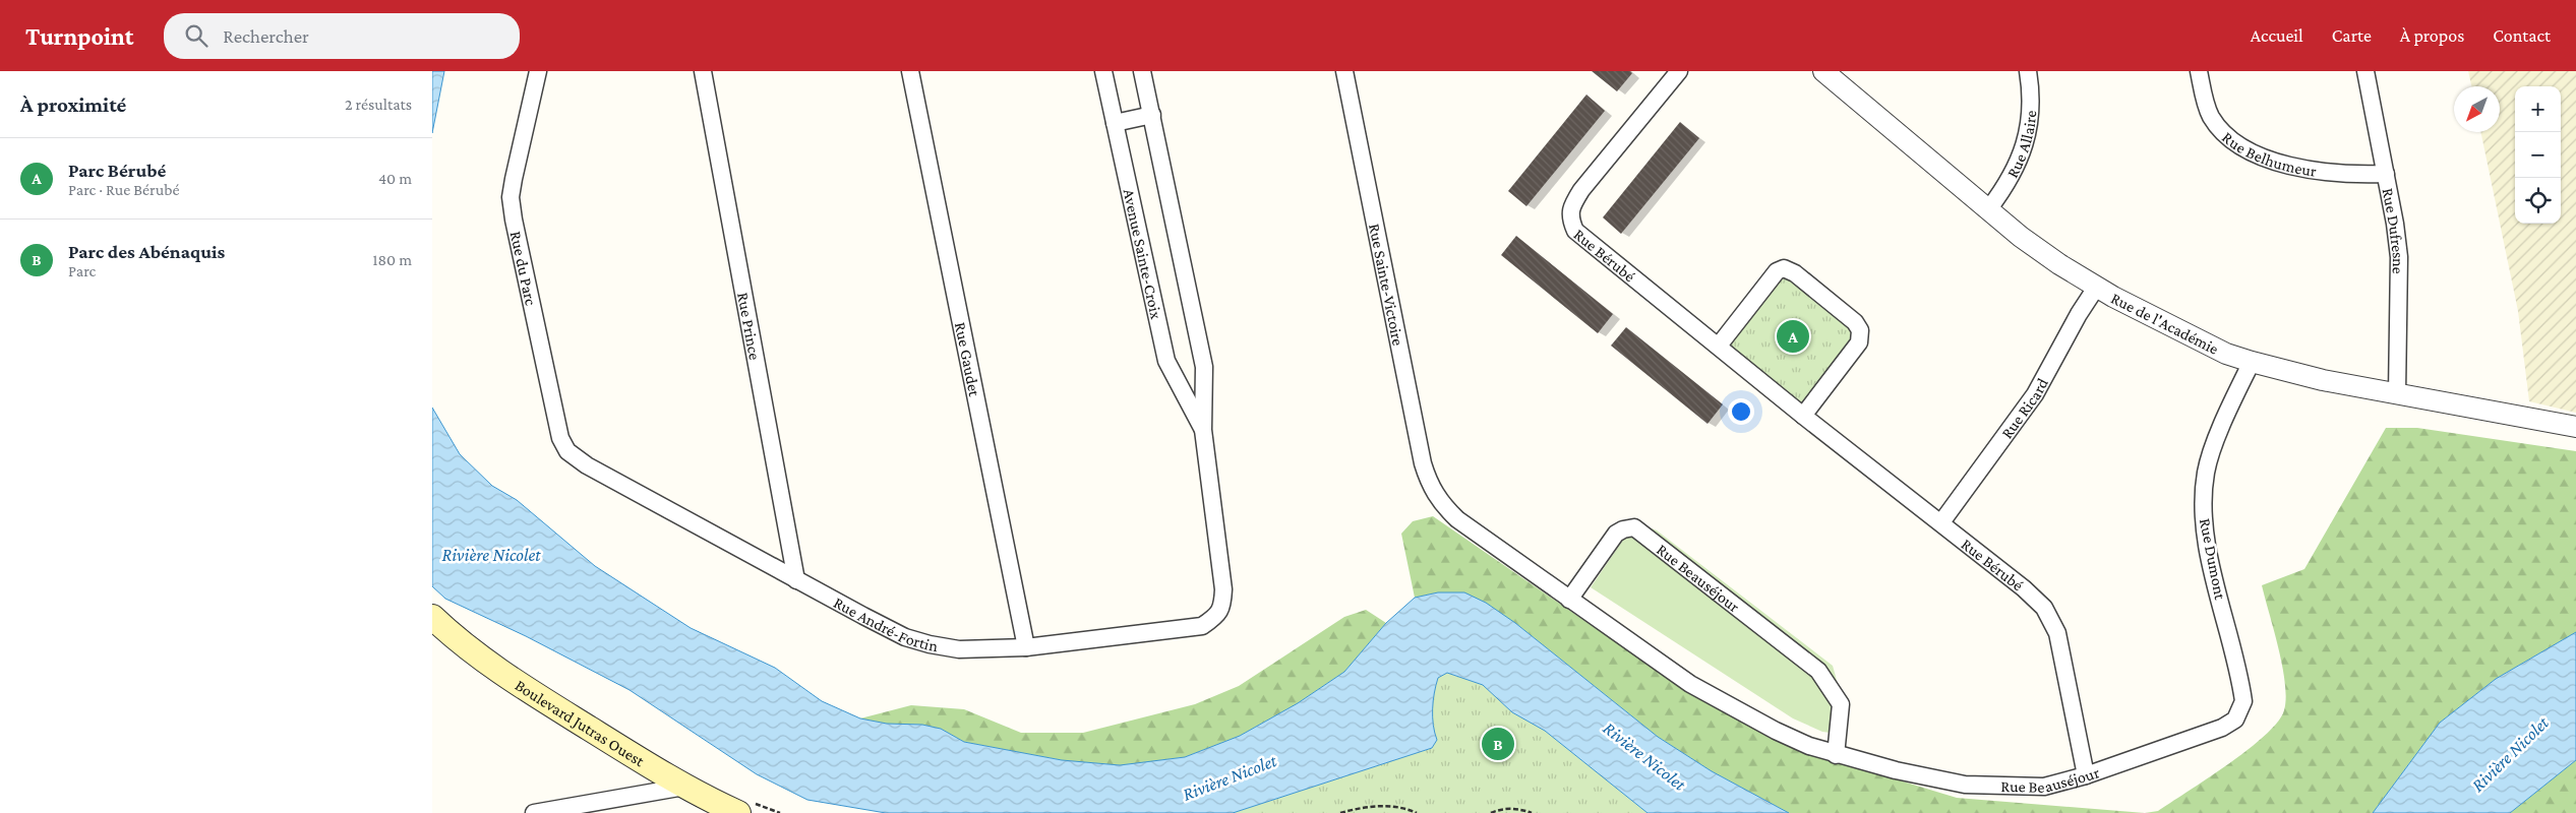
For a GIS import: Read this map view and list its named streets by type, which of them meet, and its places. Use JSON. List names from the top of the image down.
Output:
{
  "streets": {
    "main road": ["Boulevard Jutras Ouest"],
    "street": [
      "Rue Allaire",
      "Rue Belhumeur",
      "Rue Dufresne",
      "Avenue Sainte-Croix",
      "Rue Bérubé",
      "Rue du Parc",
      "Rue Sainte-Victoire",
      "Rue de l'Académie",
      "Rue Prince",
      "Rue Gaudet",
      "Rue Ricard",
      "Rue Dumont",
      "Rue Beauséjour",
      "Rue André-Fortin"
    ]
  },
  "crossings": [
    ["Rue Allaire", "Rue de l'Académie"],
    ["Rue Belhumeur", "Rue Dufresne"],
    ["Rue Dufresne", "Rue de l'Académie"],
    ["Avenue Sainte-Croix", "Rue André-Fortin"],
    ["Rue Bérubé", "Rue Ricard"],
    ["Rue Bérubé", "Rue Beauséjour"],
    ["Rue du Parc", "Rue André-Fortin"],
    ["Rue Sainte-Victoire", "Rue Beauséjour"],
    ["Rue de l'Académie", "Rue Ricard"],
    ["Rue de l'Académie", "Rue Dumont"],
    ["Rue Prince", "Rue André-Fortin"],
    ["Rue Gaudet", "Rue André-Fortin"],
    ["Rue Dumont", "Rue Beauséjour"]
  ],
  "water": ["Rivière Nicolet"],
  "north": "bottom left",
  "page": {
    "header": "Turnpoint",
    "search": "Rechercher",
    "nav": [
      "Accueil",
      "Carte",
      "À propos",
      "Contact"
    ],
    "heading": ["À proximité", "2 résultats"],
    "map_buttons": ["+", "−"],
    "list": [
      {
        "mark": "A",
        "name": "Parc Bérubé",
        "note": "Parc · Rue Bérubé",
        "value": "40 m"
      },
      {
        "mark": "B",
        "name": "Parc des Abénaquis",
        "note": "Parc",
        "value": "180 m"
      }
    ],
    "pins": ["A", "B"]
  }
}
